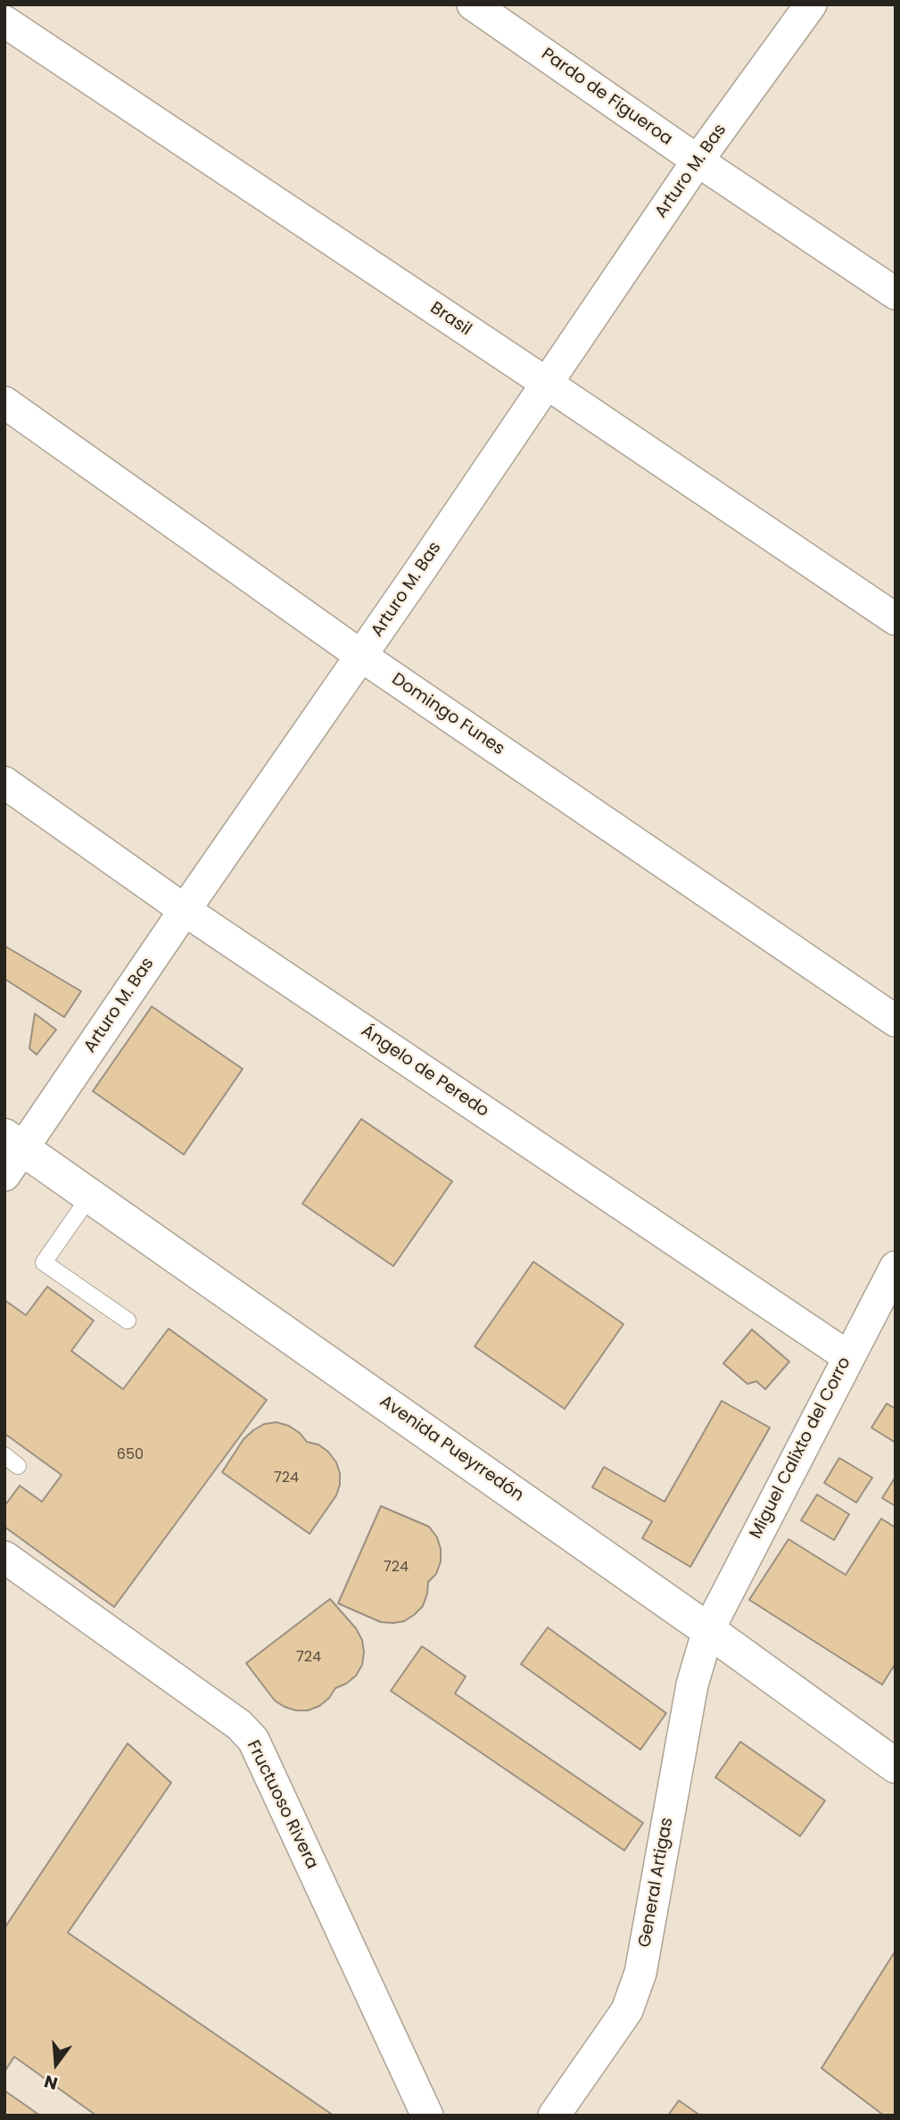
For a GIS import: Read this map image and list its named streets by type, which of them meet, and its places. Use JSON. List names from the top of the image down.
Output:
{
  "streets": {
    "main road": ["Avenida Pueyrredón"],
    "street": [
      "Pardo de Figueroa",
      "Arturo M. Bas",
      "Brasil",
      "Domingo Funes",
      "Ángelo de Peredo",
      "Miguel Calixto del Corro",
      "Fructuoso Rivera",
      "General Artigas"
    ]
  },
  "crossings": [
    ["Pardo de Figueroa", "Arturo M. Bas"],
    ["Arturo M. Bas", "Brasil"],
    ["Arturo M. Bas", "Domingo Funes"],
    ["Arturo M. Bas", "Ángelo de Peredo"],
    ["Arturo M. Bas", "Avenida Pueyrredón"],
    ["Ángelo de Peredo", "Miguel Calixto del Corro"],
    ["Miguel Calixto del Corro", "Avenida Pueyrredón"],
    ["Miguel Calixto del Corro", "General Artigas"],
    ["Avenida Pueyrredón", "General Artigas"]
  ],
  "house_numbers": [
    "650",
    "724",
    "724",
    "724"
  ],
  "north": "bottom"
}
